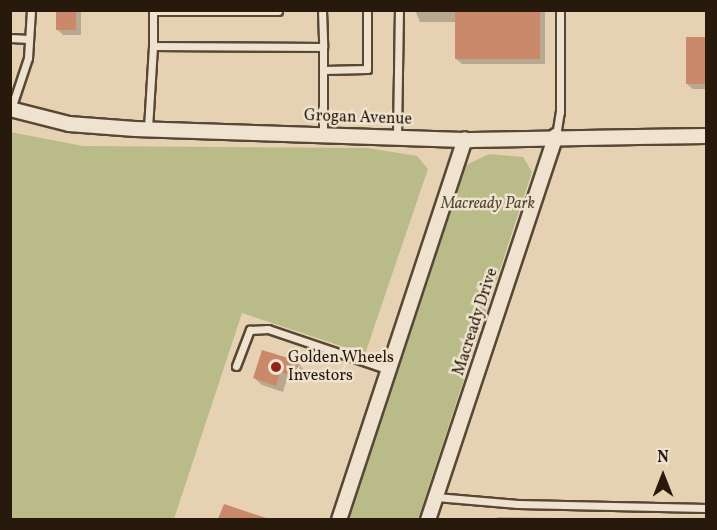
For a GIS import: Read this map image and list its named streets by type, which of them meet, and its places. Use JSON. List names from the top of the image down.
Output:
{
  "streets": {
    "street": ["Grogan Avenue", "Macready Drive"]
  },
  "crossings": [
    ["Grogan Avenue", "Macready Drive"]
  ],
  "parks": ["Macready Park"],
  "places": ["Golden Wheels Investors"],
  "north": "top"
}
